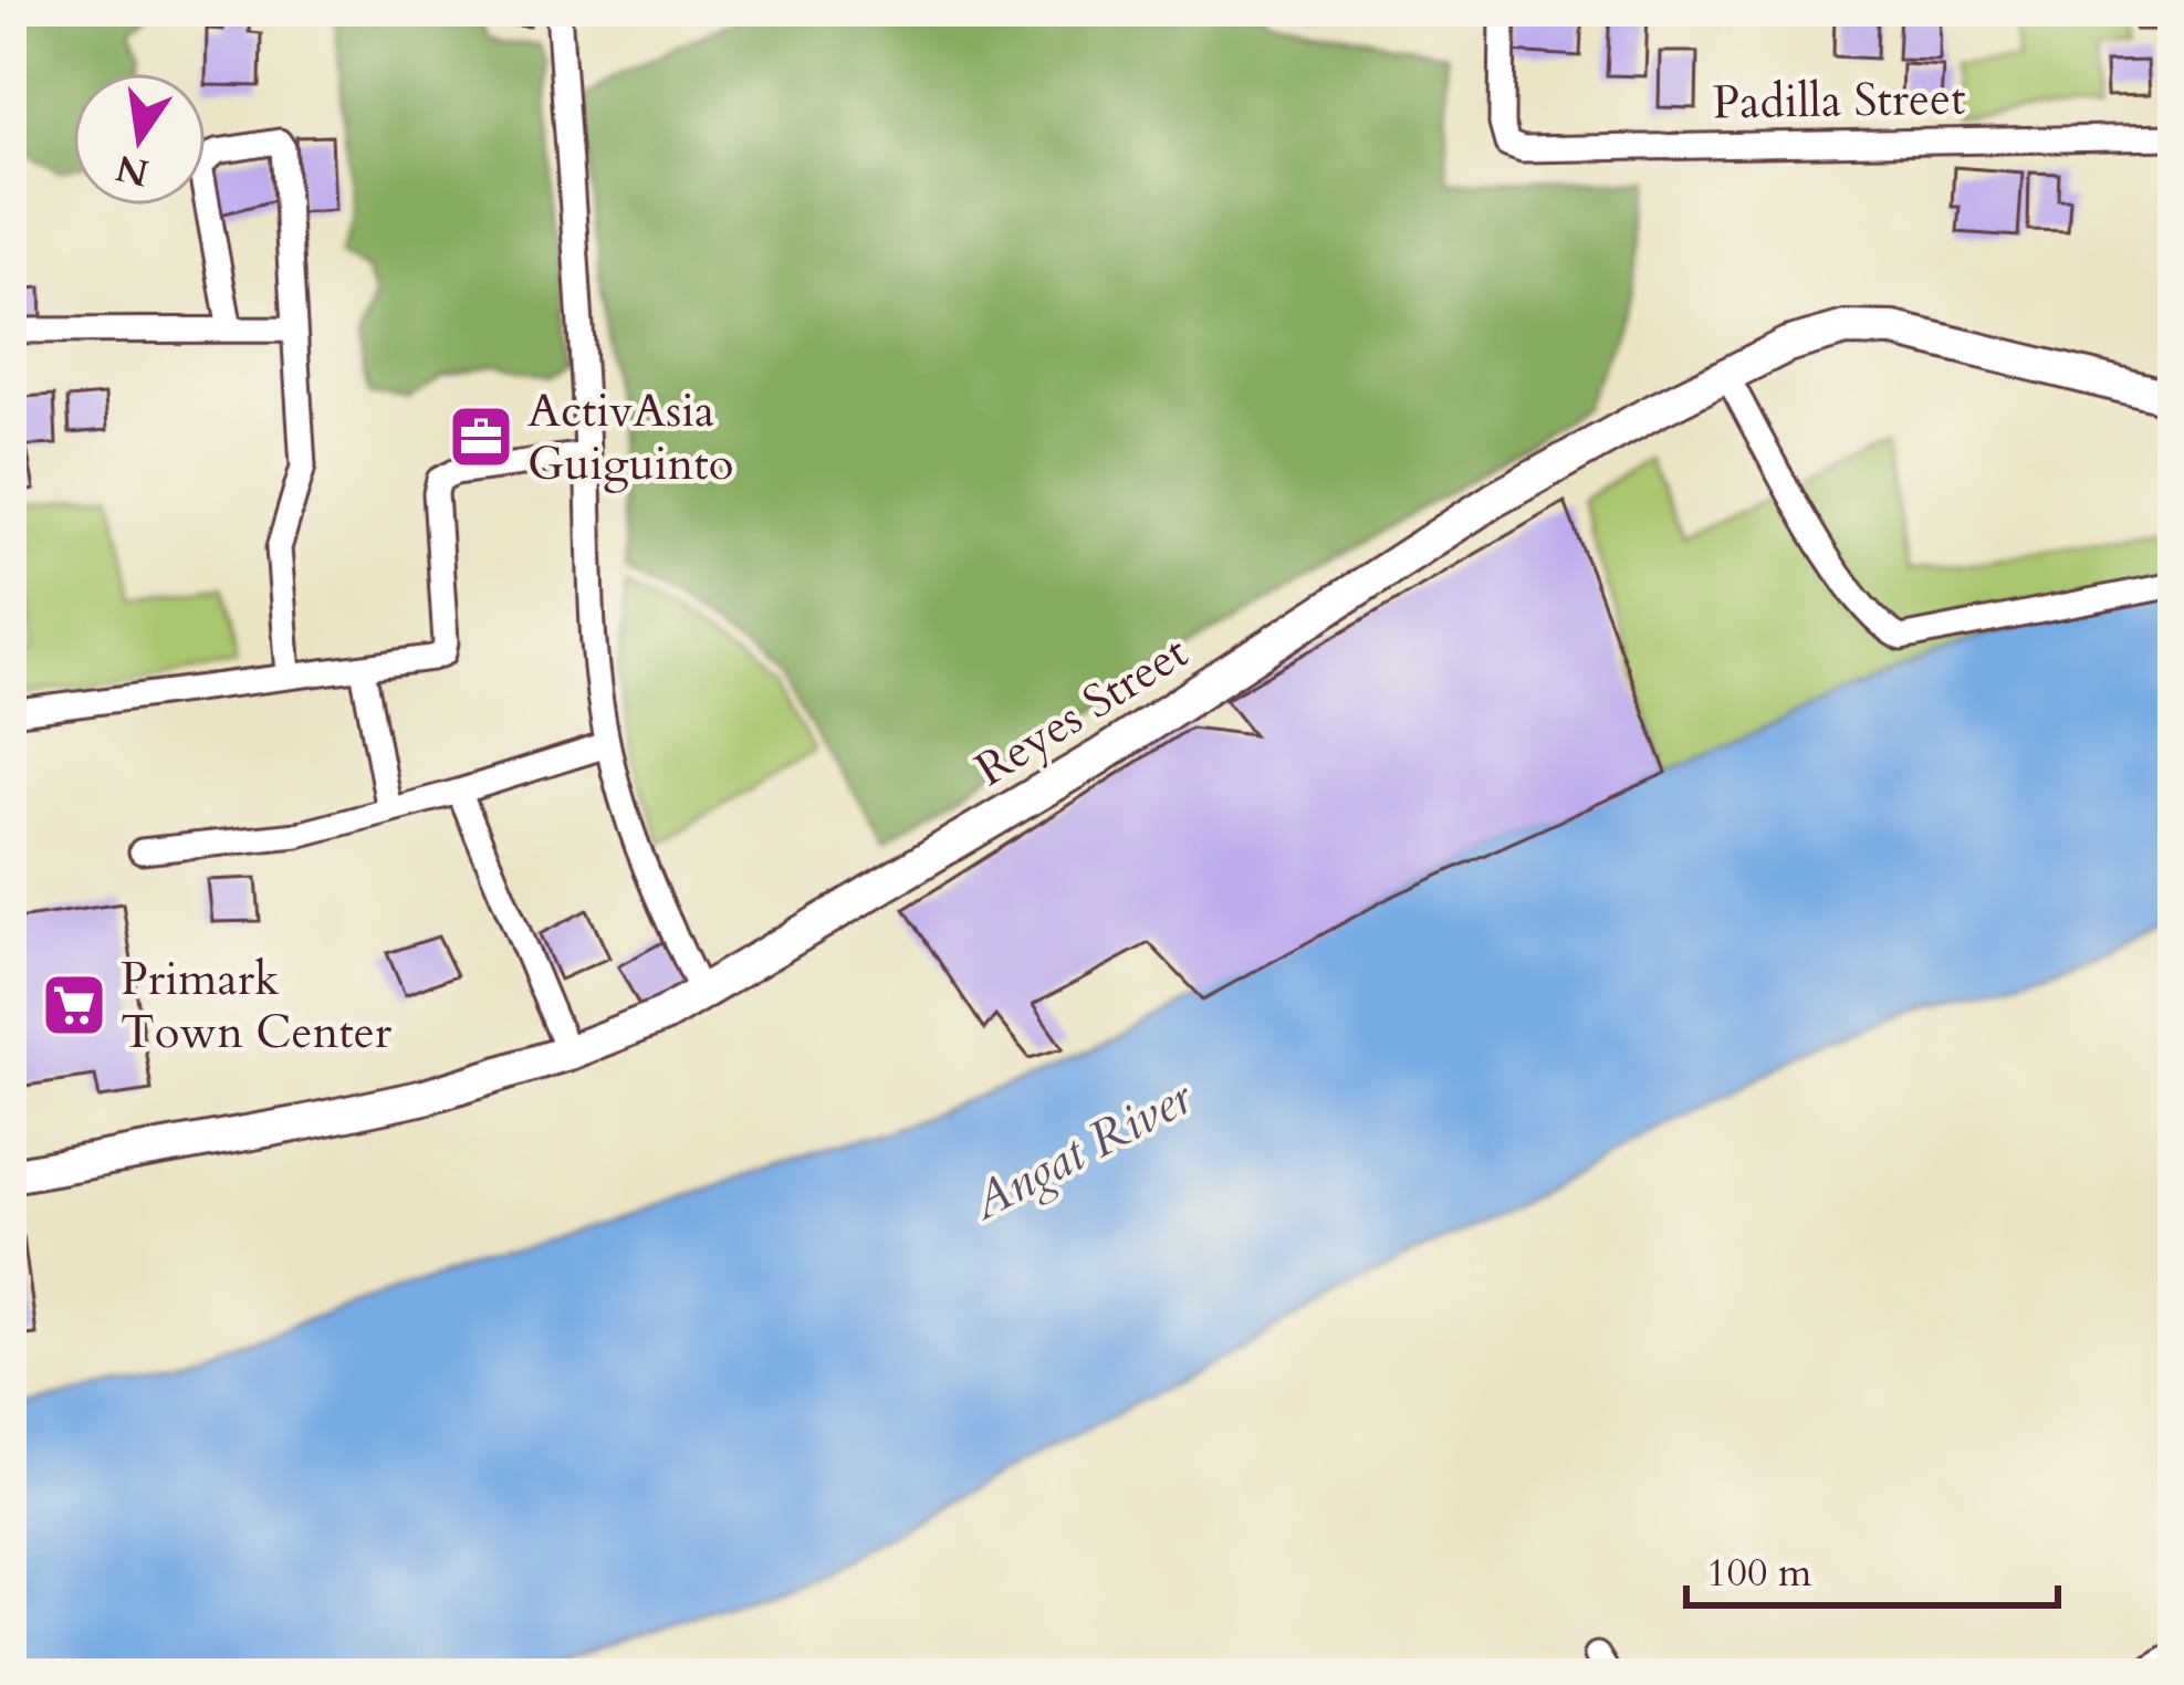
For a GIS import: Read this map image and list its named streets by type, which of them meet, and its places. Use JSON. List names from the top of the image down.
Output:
{
  "streets": {
    "street": ["Padilla Street", "Reyes Street"]
  },
  "water": ["Angat River"],
  "places": {
    "office": ["ActivAsia Guiguinto"],
    "supermarket": ["Primark Town Center"]
  },
  "scale_bar": "100 m",
  "north": "bottom"
}
